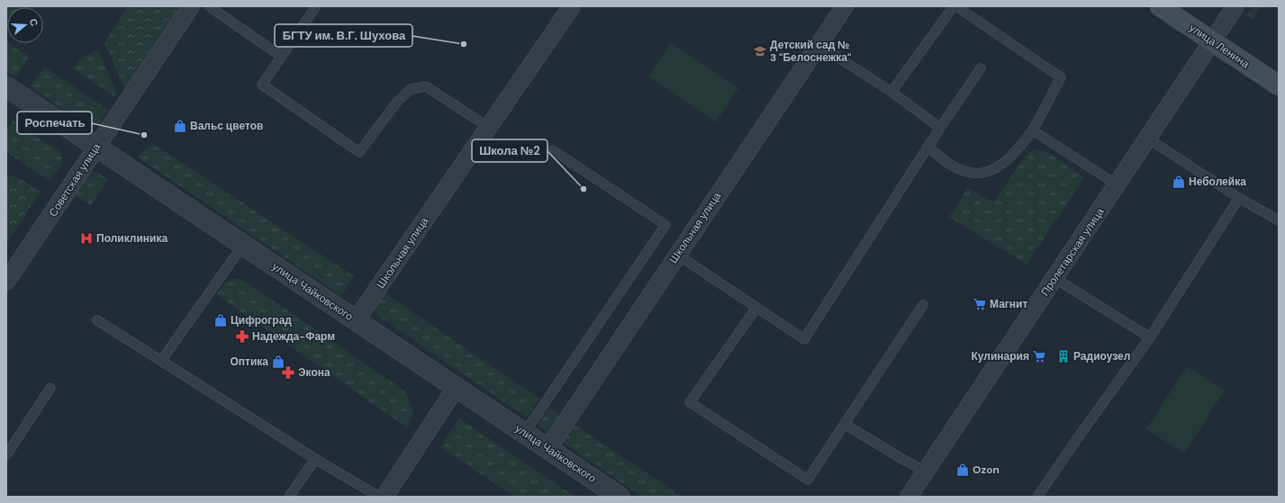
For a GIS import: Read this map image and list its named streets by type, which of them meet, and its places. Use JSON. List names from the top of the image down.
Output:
{
  "streets": {
    "main road": ["улица Ленина"],
    "street": [
      "Советская улица",
      "Школьная улица",
      "Пролетарская улица",
      "улица Чайковского"
    ]
  },
  "crossings": [
    ["улица Ленина", "Пролетарская улица"],
    ["Советская улица", "улица Чайковского"],
    ["Школьная улица", "улица Чайковского"]
  ],
  "places": {
    "other": ["БГТУ им. В.Г. Шухова", "Роспечать", "Школа №2"],
    "school or university": ["Детский сад № 3 \"Белоснежка\""],
    "shop": [
      "Вальс цветов",
      "Неболейка",
      "Цифроград",
      "Оптика",
      "Ozon"
    ],
    "hospital": ["Поликлиника"],
    "supermarket": ["Магнит", "Кулинария"],
    "pharmacy": ["Надежда-Фарм", "Экона"],
    "building": ["Радиоузел"]
  },
  "north": "right"
}
